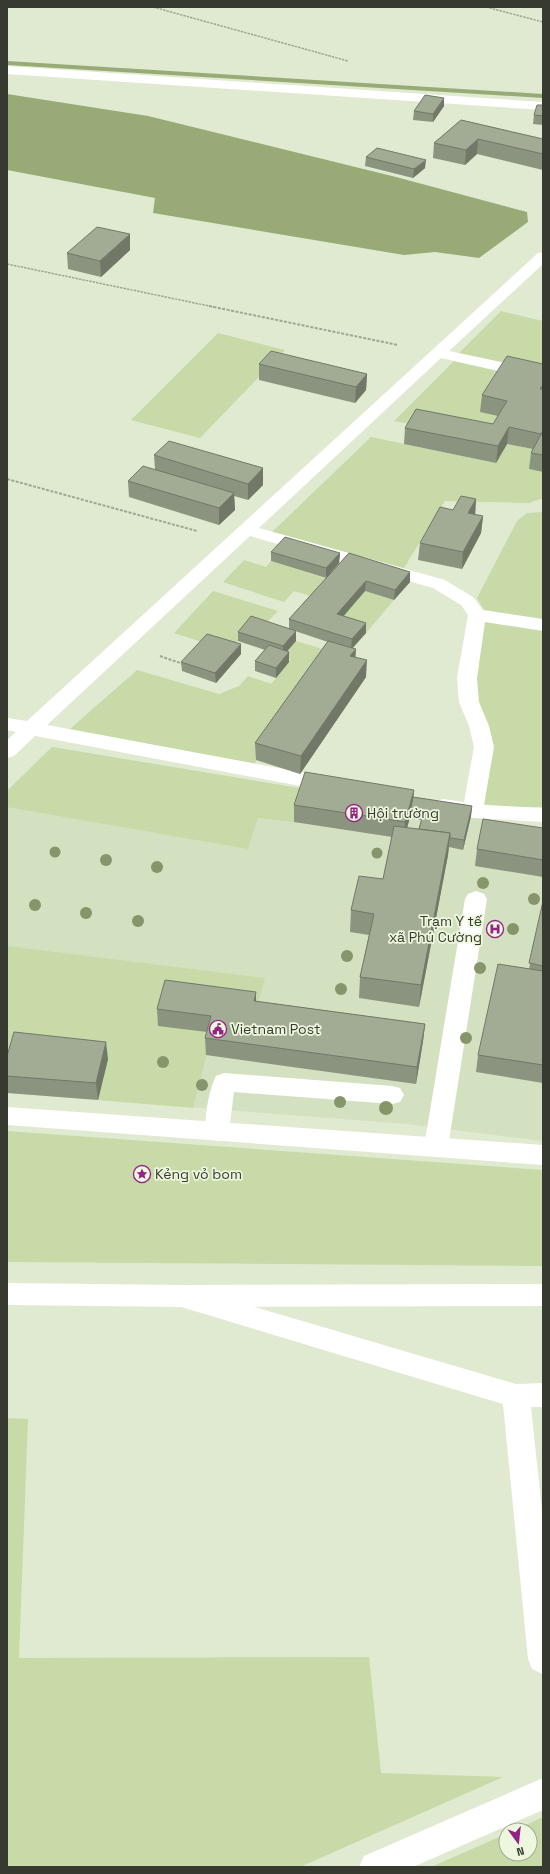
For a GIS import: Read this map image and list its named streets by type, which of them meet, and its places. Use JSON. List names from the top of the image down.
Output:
{
  "places": {
    "building": ["Hội trường"],
    "hospital": ["Trạm Y tế xã Phú Cường"],
    "public building": ["Vietnam Post"],
    "place": ["Kẻng vỏ bom"]
  },
  "north": "bottom"
}
